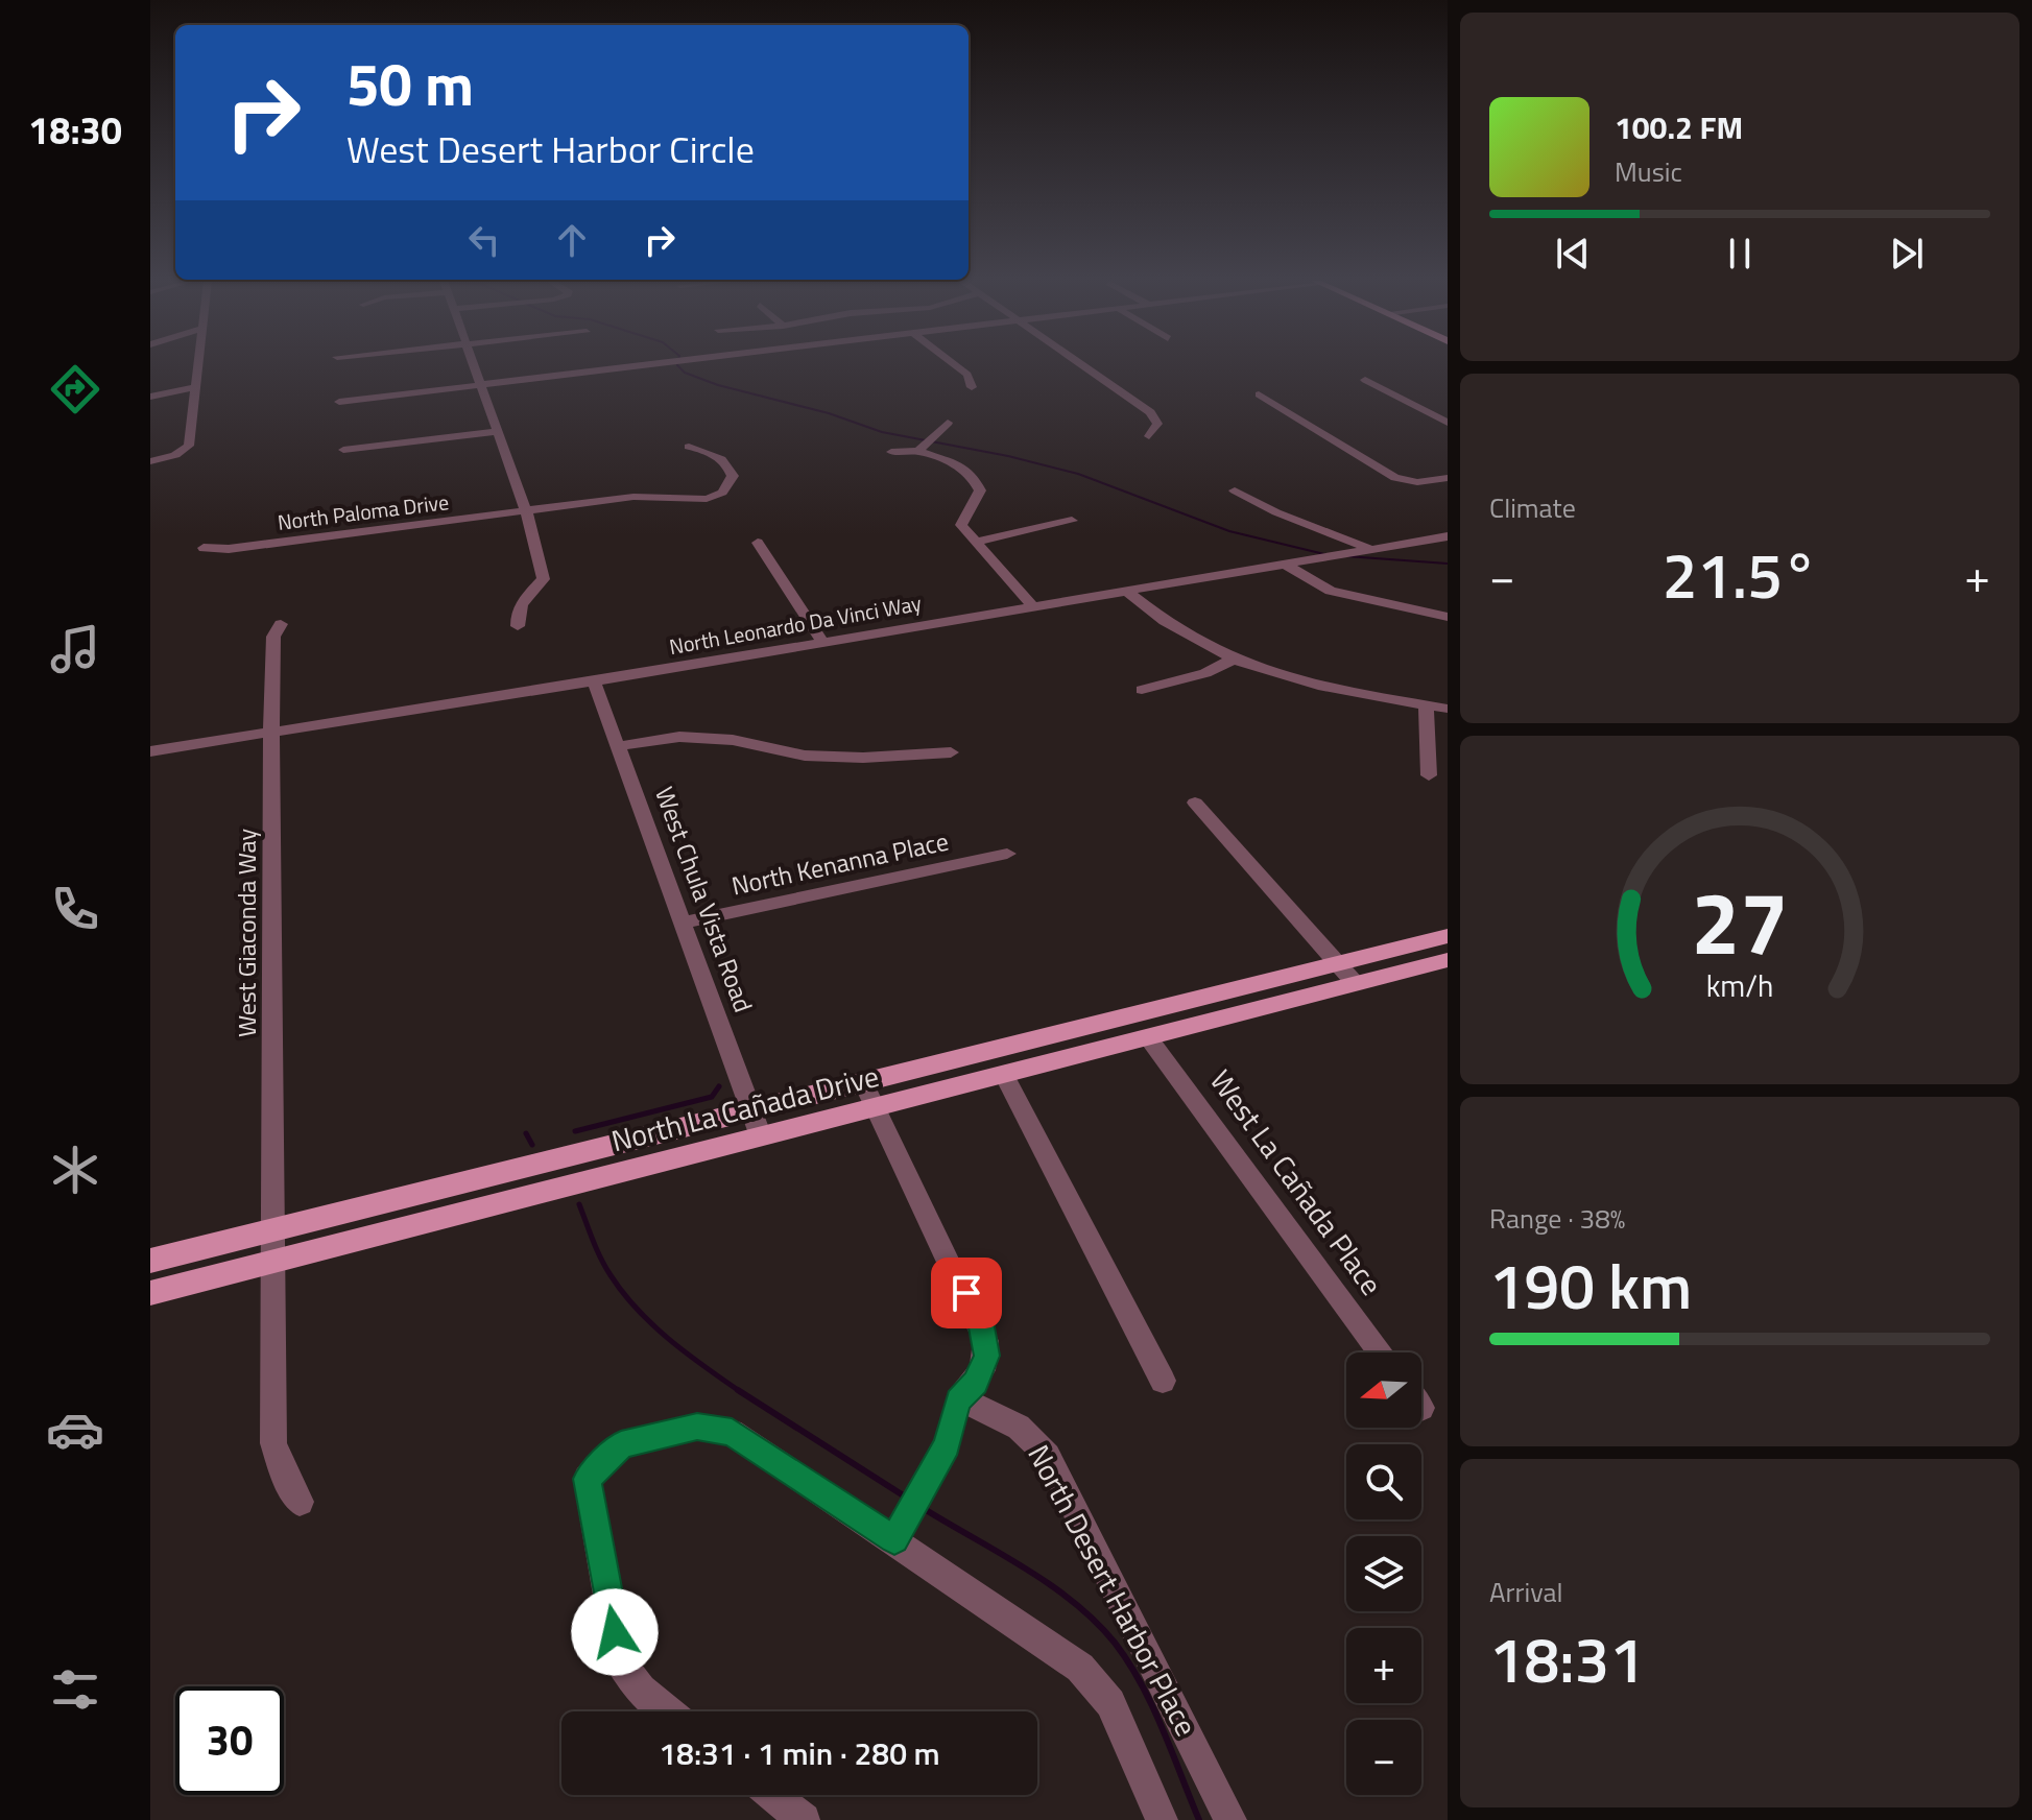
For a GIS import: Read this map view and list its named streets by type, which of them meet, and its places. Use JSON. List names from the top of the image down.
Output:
{
  "streets": {
    "main road": ["North La Cañada Drive"],
    "street": [
      "North Paloma Drive",
      "North Leonardo Da Vinci Way",
      "North Kenanna Place",
      "West Chula Vista Road",
      "West Giaconda Way",
      "West La Cañada Place",
      "North Desert Harbor Place"
    ]
  },
  "crossings": [
    ["North Leonardo Da Vinci Way", "West Chula Vista Road"],
    ["North Leonardo Da Vinci Way", "West Giaconda Way"],
    ["North Kenanna Place", "West Chula Vista Road"],
    ["West Chula Vista Road", "North La Cañada Drive"],
    ["West Giaconda Way", "North La Cañada Drive"],
    ["North La Cañada Drive", "West La Cañada Place"]
  ],
  "north": "left",
  "page": {
    "tabs": "18:30",
    "turn": ["50 m", "West Desert Harbor Circle"],
    "song": ["100.2 FM", "Music"],
    "tile": [
      "Climate",
      ["Range · 38%", "190 km"],
      ["Arrival", "18:31"]
    ],
    "heat": ["−", "21.5°", "+"],
    "map_buttons": ["+", "−"],
    "limit": "30",
    "trip": "18:31 · 1 min · 280 m",
    "gauge": ["27", "km/h"]
  }
}
